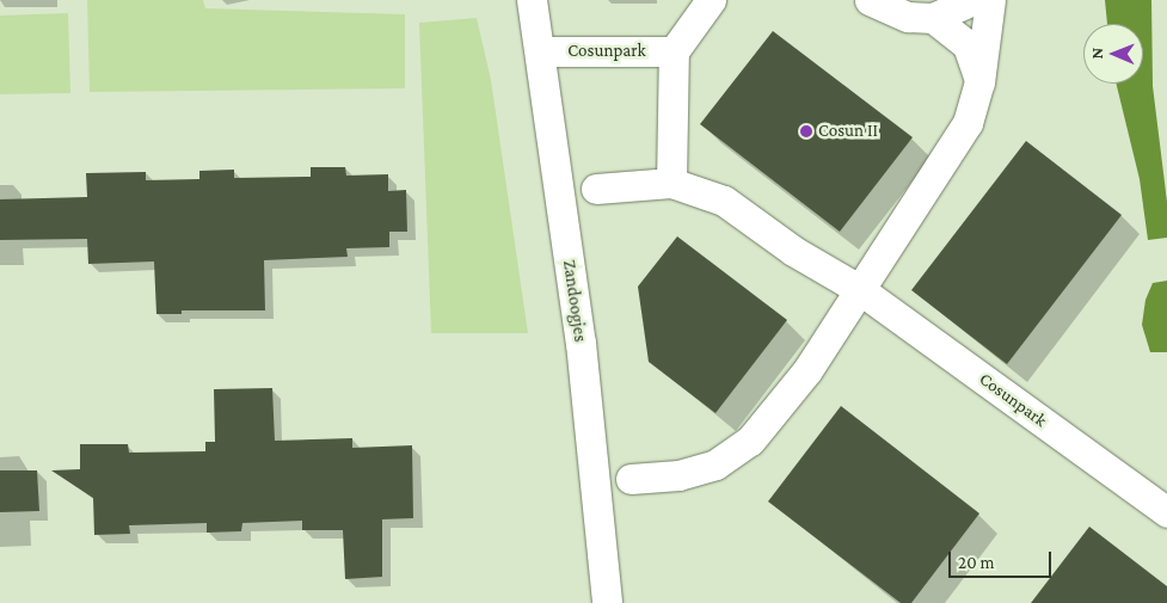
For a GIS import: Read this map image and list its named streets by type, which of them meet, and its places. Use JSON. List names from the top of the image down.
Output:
{
  "streets": {
    "street": ["Cosunpark", "Zandoogjes"]
  },
  "crossings": [
    ["Cosunpark", "Zandoogjes"]
  ],
  "places": ["Cosun II"],
  "scale_bar": "20 m",
  "north": "left"
}
